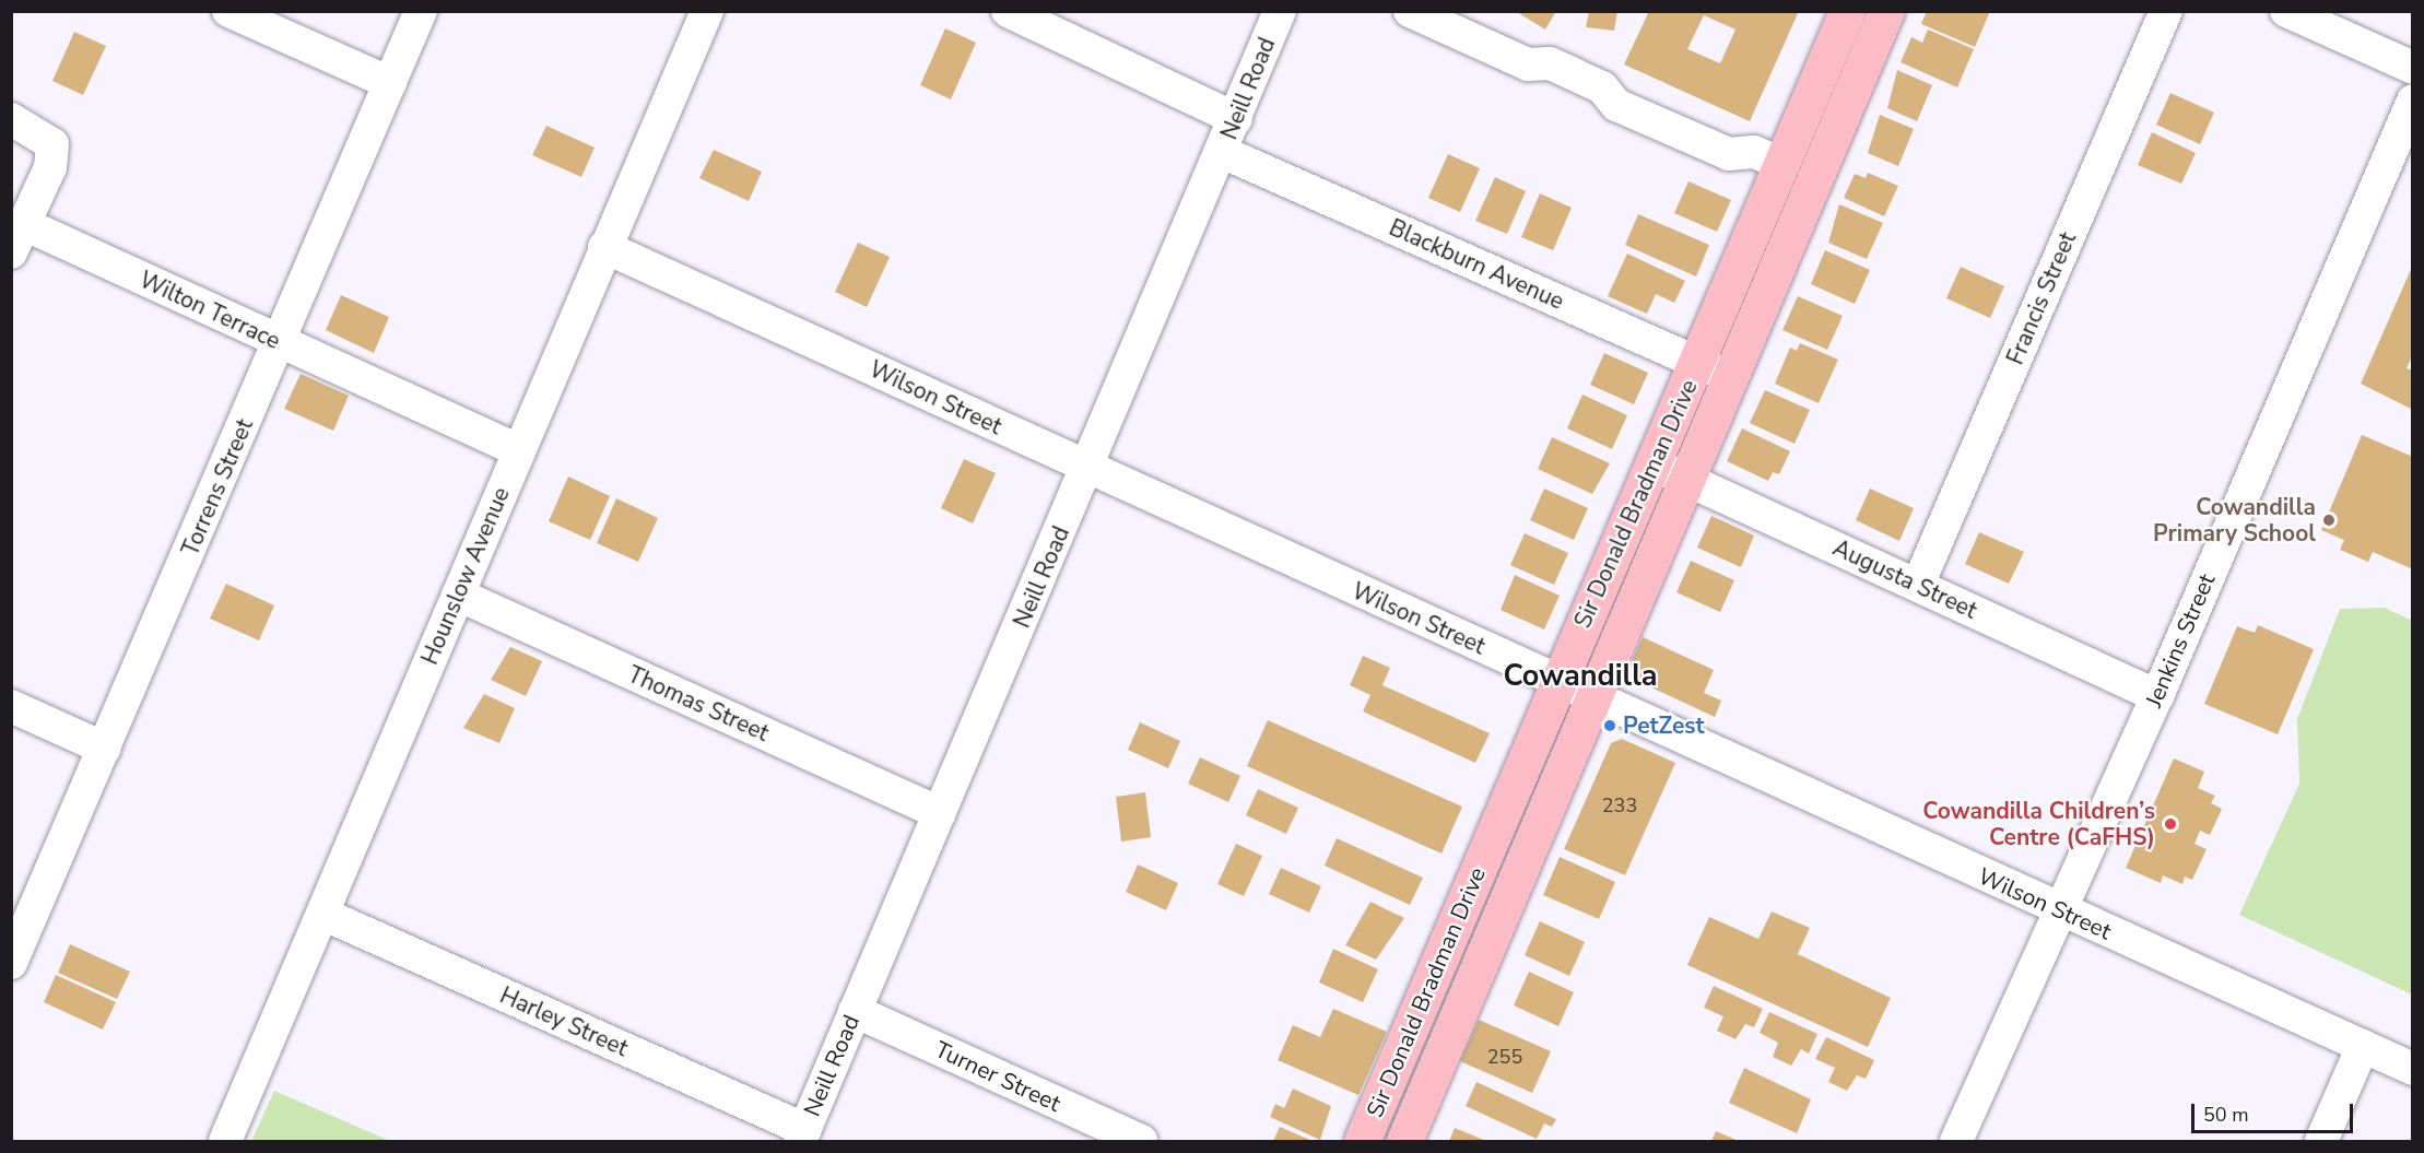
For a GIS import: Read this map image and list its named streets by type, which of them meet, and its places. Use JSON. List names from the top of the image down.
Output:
{
  "streets": {
    "main road": ["Sir Donald Bradman Drive"],
    "street": [
      "Neill Road",
      "Blackburn Avenue",
      "Francis Street",
      "Wilton Terrace",
      "Wilson Street",
      "Torrens Street",
      "Hounslow Avenue",
      "Augusta Street",
      "Jenkins Street",
      "Thomas Street",
      "Harley Street",
      "Turner Street"
    ]
  },
  "crossings": [
    ["Neill Road", "Blackburn Avenue"],
    ["Neill Road", "Wilson Street"],
    ["Neill Road", "Thomas Street"],
    ["Neill Road", "Harley Street"],
    ["Neill Road", "Turner Street"],
    ["Blackburn Avenue", "Sir Donald Bradman Drive"],
    ["Francis Street", "Augusta Street"],
    ["Wilton Terrace", "Torrens Street"],
    ["Wilton Terrace", "Hounslow Avenue"],
    ["Wilson Street", "Sir Donald Bradman Drive"],
    ["Wilson Street", "Hounslow Avenue"],
    ["Wilson Street", "Jenkins Street"],
    ["Sir Donald Bradman Drive", "Augusta Street"],
    ["Hounslow Avenue", "Thomas Street"],
    ["Hounslow Avenue", "Harley Street"],
    ["Augusta Street", "Jenkins Street"]
  ],
  "districts": ["Cowandilla"],
  "places": ["Cowandilla Primary School", "PetZest", "Cowandilla Children’s Centre (CaFHS)"],
  "house_numbers": ["233", "255"],
  "scale_bar": "50 m"
}
